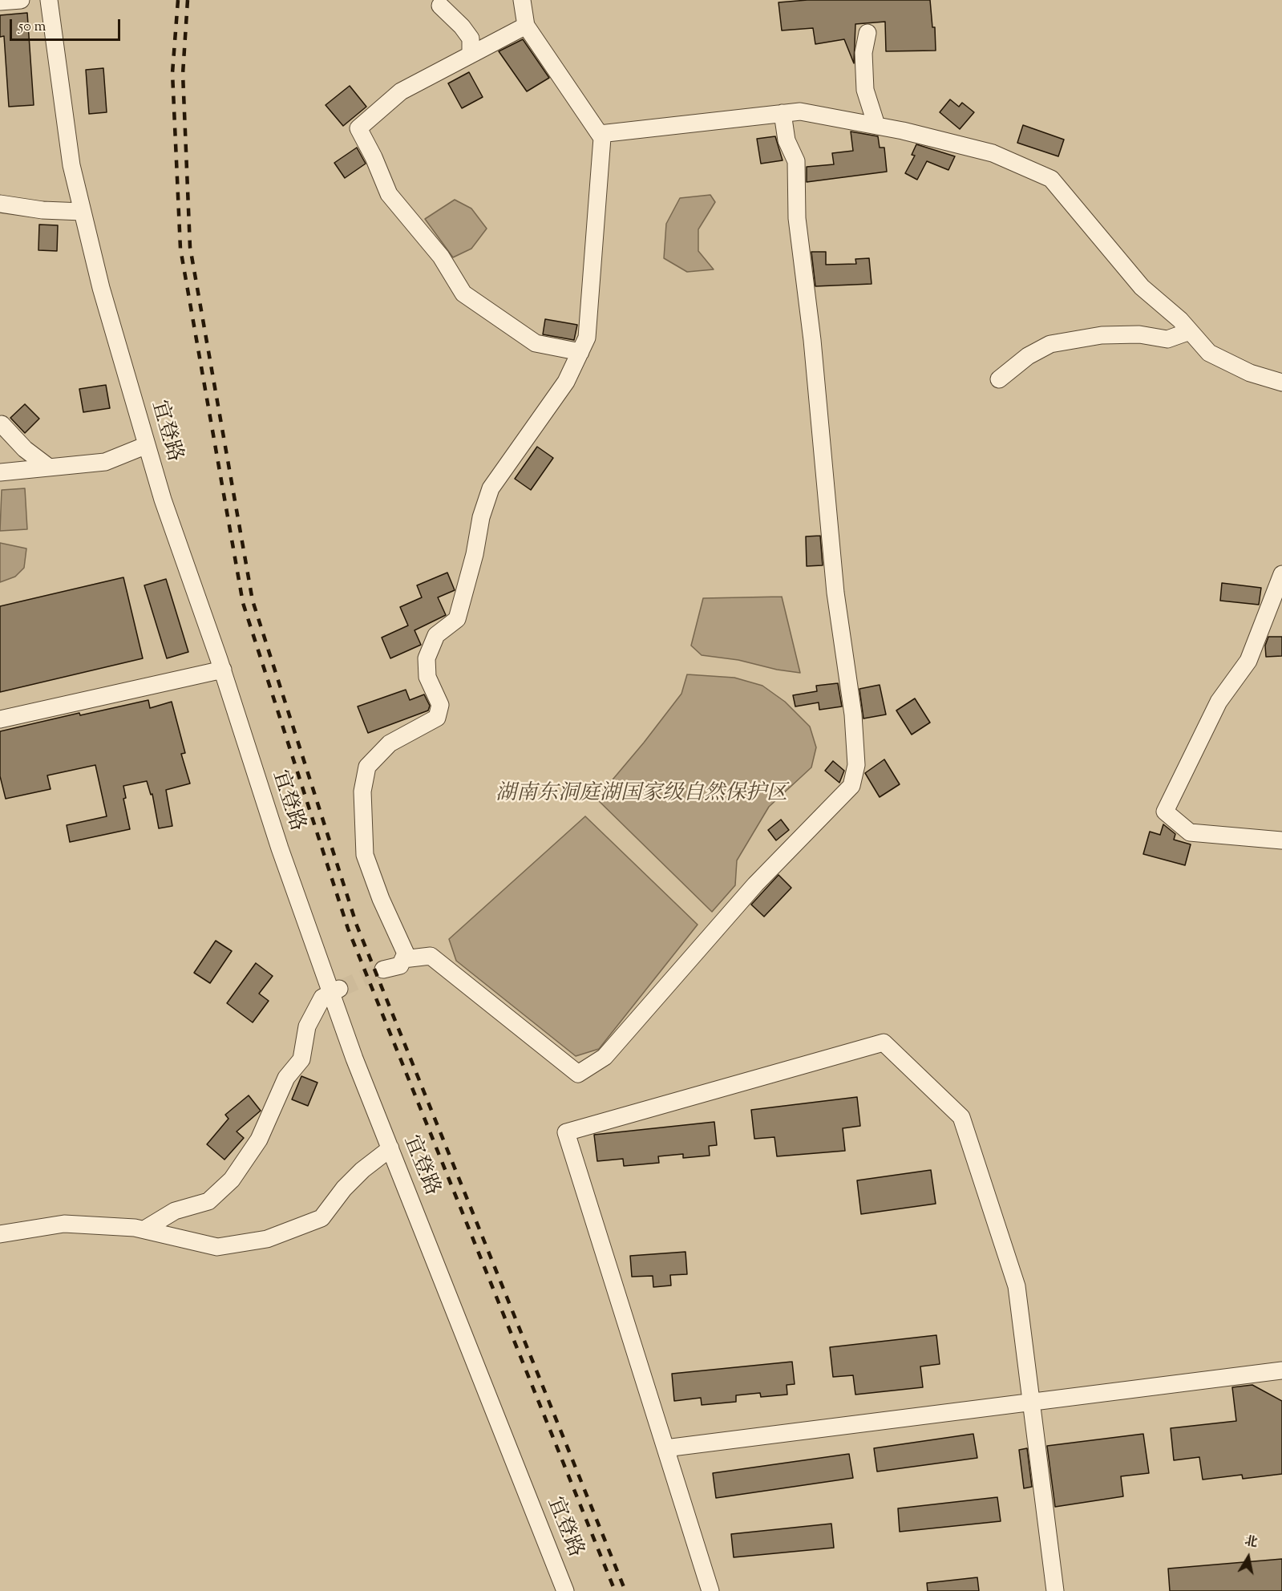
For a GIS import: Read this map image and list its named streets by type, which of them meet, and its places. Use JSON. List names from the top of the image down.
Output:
{
  "streets": {
    "street": ["宜登路"]
  },
  "parks": ["湖南东洞庭湖国家级自然保护区"],
  "scale_bar": "50 m",
  "north": "top"
}
